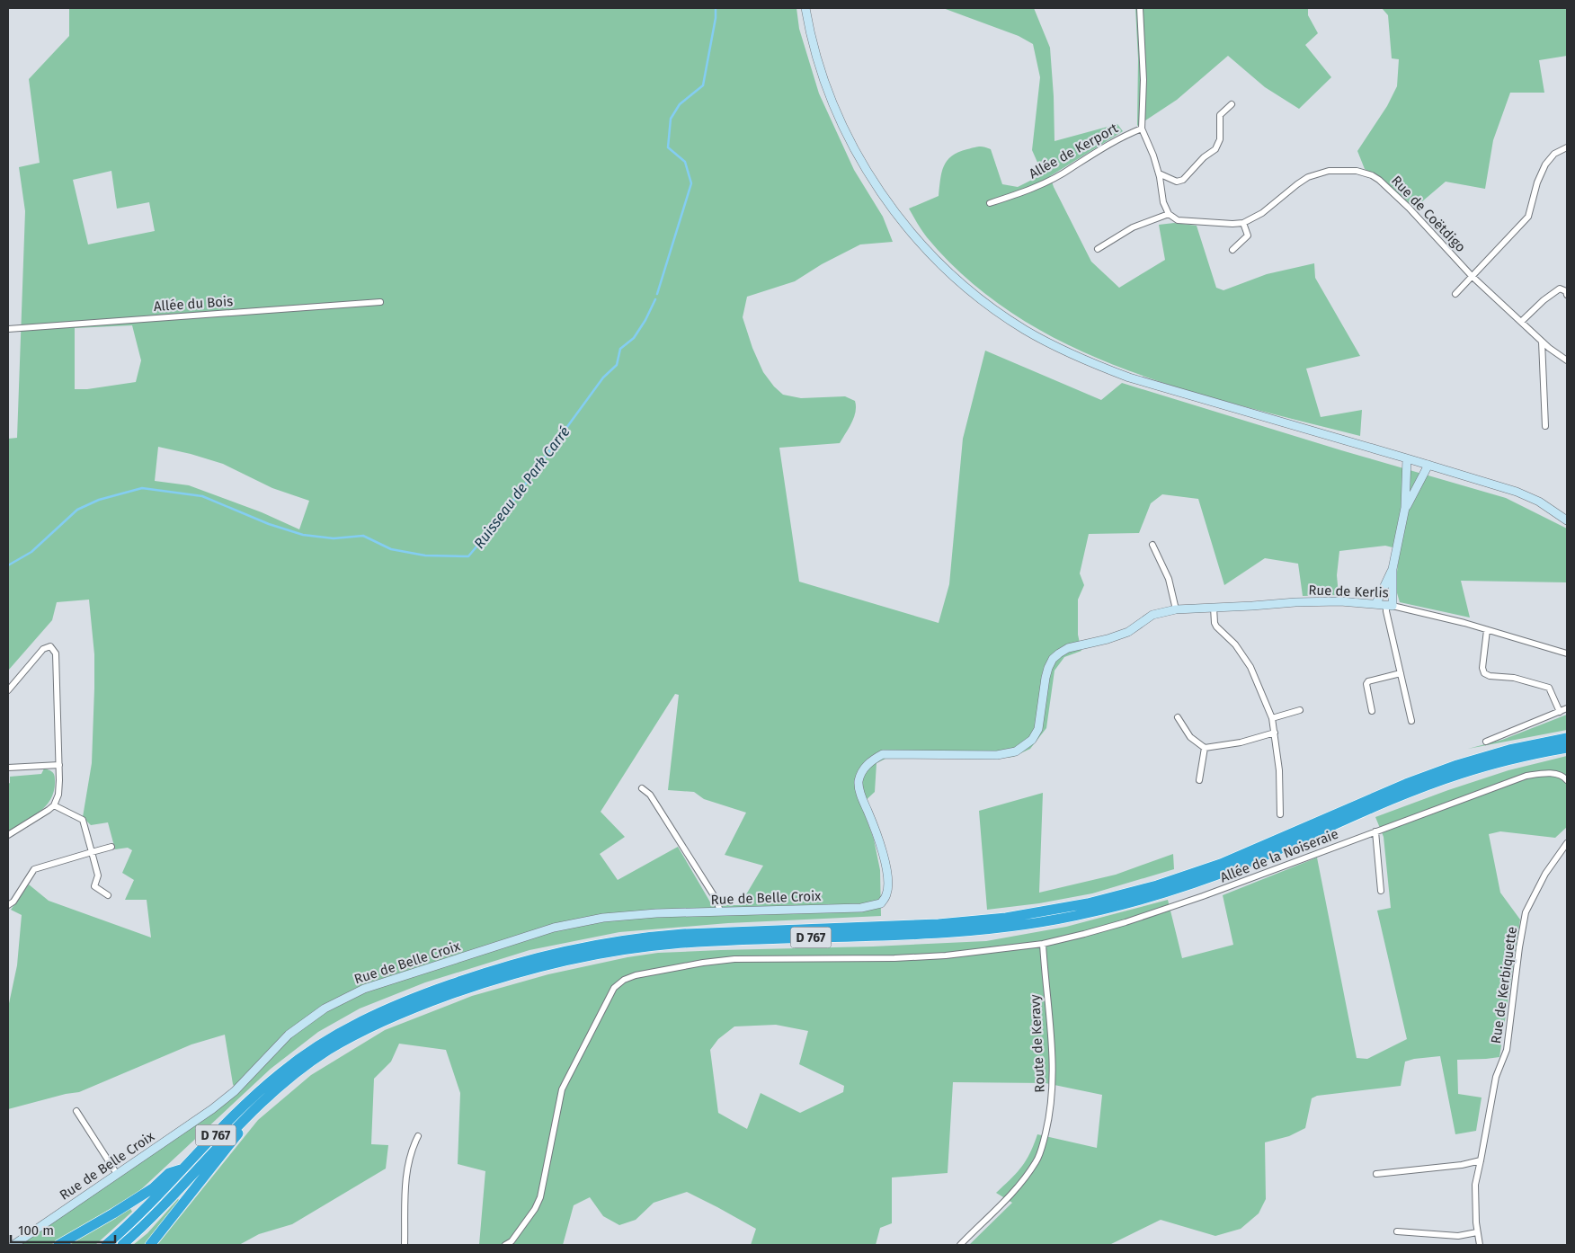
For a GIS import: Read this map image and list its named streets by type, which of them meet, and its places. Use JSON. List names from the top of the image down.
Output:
{
  "streets": {
    "highway": ["D 767"],
    "street": [
      "Allée de Kerport",
      "Rue de Coëtdigo",
      "Allée du Bois",
      "Rue de Kerlis",
      "Allée de la Noiseraie",
      "Rue de Belle Croix",
      "Rue de Kerbiquette",
      "Route de Keravy"
    ]
  },
  "crossings": [
    ["Rue de Kerlis", "Rue de Belle Croix"],
    ["Allée de la Noiseraie", "Route de Keravy"]
  ],
  "water": ["Ruisseau de Park Carré"],
  "scale_bar": "100 m"
}
